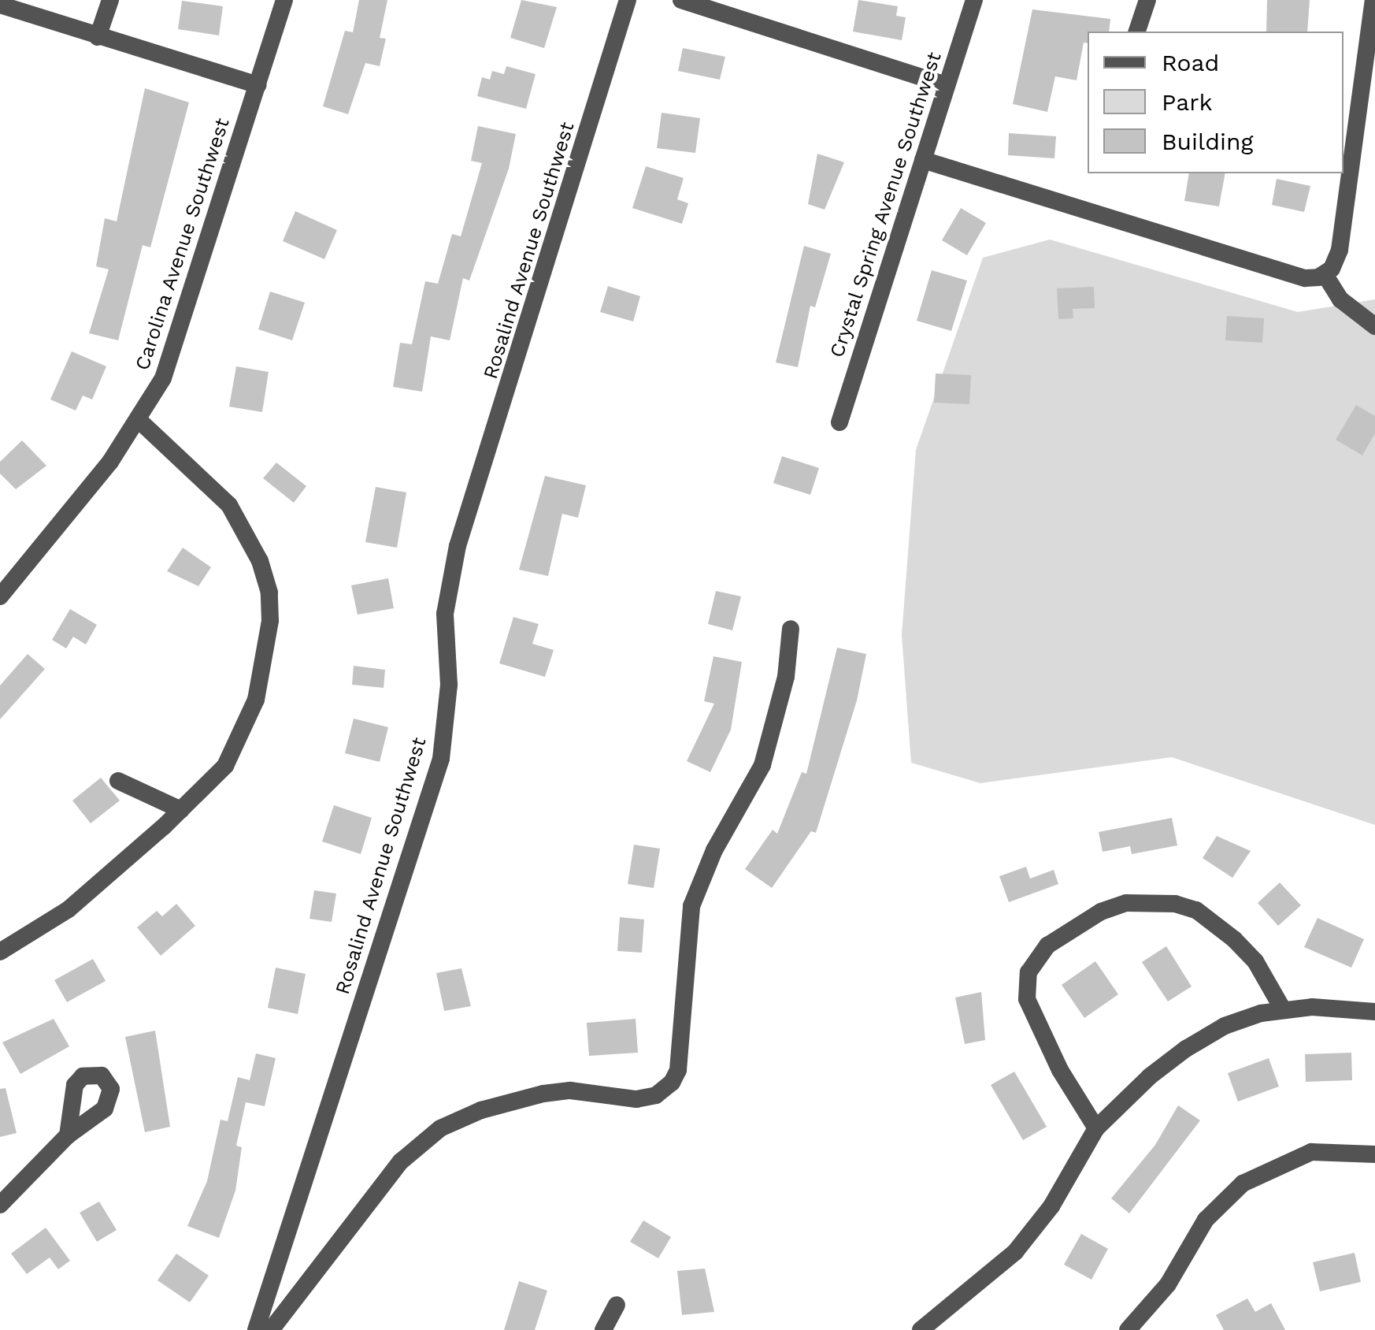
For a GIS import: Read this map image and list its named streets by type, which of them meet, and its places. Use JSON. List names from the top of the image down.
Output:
{
  "streets": {
    "street": ["Crystal Spring Avenue Southwest", "Carolina Avenue Southwest", "Rosalind Avenue Southwest"]
  },
  "legend": ["Road", "Park", "Building"]
}
